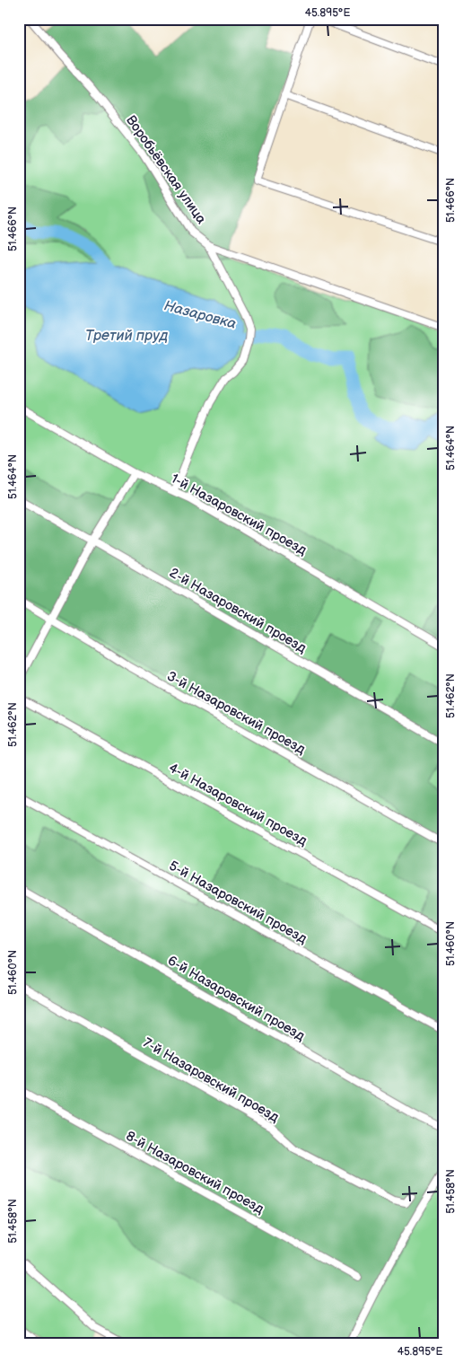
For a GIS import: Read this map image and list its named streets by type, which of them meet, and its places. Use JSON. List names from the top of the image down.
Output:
{
  "streets": {
    "street": [
      "Воробьёвская улица",
      "1-й Назаровский проезд",
      "2-й Назаровский проезд",
      "3-й Назаровский проезд",
      "4-й Назаровский проезд",
      "5-й Назаровский проезд",
      "6-й Назаровский проезд",
      "7-й Назаровский проезд",
      "8-й Назаровский проезд"
    ]
  },
  "water": ["Назаровка", "Третий пруд"],
  "coordinates": [
    "45.895°E",
    "51.466°N",
    "51.464°N",
    "51.462°N",
    "51.460°N",
    "51.458°N"
  ]
}
